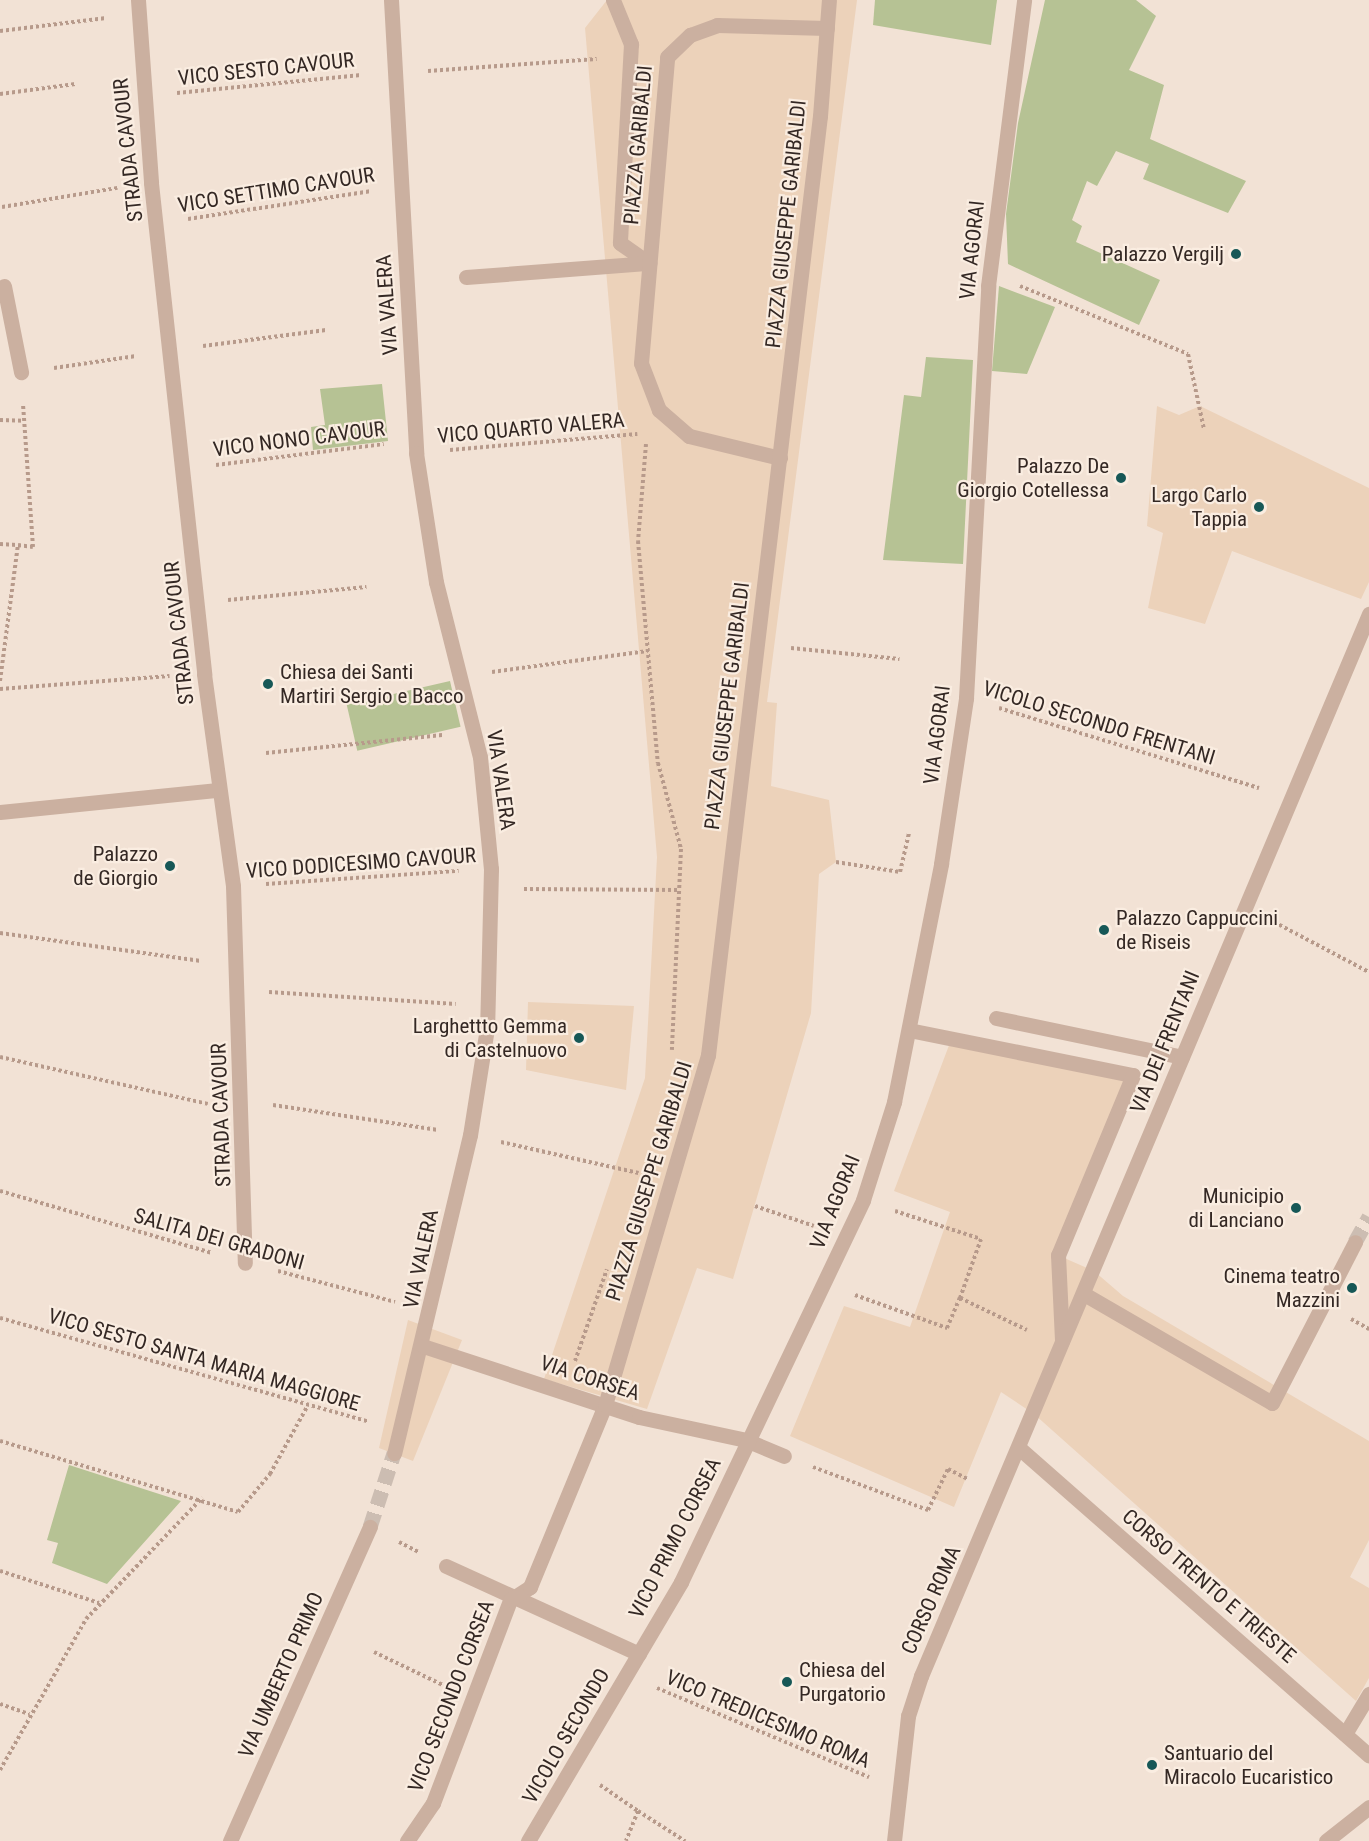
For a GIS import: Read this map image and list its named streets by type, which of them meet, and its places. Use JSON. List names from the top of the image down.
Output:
{
  "streets": {
    "street": [
      "PIAZZA GARIBALDI",
      "STRADA CAVOUR",
      "PIAZZA GIUSEPPE GARIBALDI",
      "VIA AGORAI",
      "VIA VALERA",
      "VIA DEI FRENTANI",
      "VIA CORSEA",
      "VICO PRIMO CORSEA",
      "CORSO TRENTO E TRIESTE",
      "CORSO ROMA",
      "VIA UMBERTO PRIMO",
      "VICO SECONDO CORSEA",
      "VICOLO SECONDO"
    ],
    "path": [
      "VICO SESTO CAVOUR",
      "VICO SETTIMO CAVOUR",
      "VICO QUARTO VALERA",
      "VICO NONO CAVOUR",
      "VICOLO SECONDO FRENTANI",
      "VICO DODICESIMO CAVOUR",
      "SALITA DEI GRADONI",
      "VICO SESTO SANTA MARIA MAGGIORE",
      "VICO TREDICESIMO ROMA"
    ]
  },
  "crossings": [
    ["VICO SESTO CAVOUR", "PIAZZA GARIBALDI"],
    ["VICO SESTO CAVOUR", "STRADA CAVOUR"],
    ["VICO SESTO CAVOUR", "VIA VALERA"],
    ["PIAZZA GARIBALDI", "PIAZZA GIUSEPPE GARIBALDI"],
    ["STRADA CAVOUR", "VICO SETTIMO CAVOUR"],
    ["STRADA CAVOUR", "VICO NONO CAVOUR"],
    ["STRADA CAVOUR", "VICO DODICESIMO CAVOUR"],
    ["STRADA CAVOUR", "SALITA DEI GRADONI"],
    ["VICO SETTIMO CAVOUR", "VIA VALERA"],
    ["PIAZZA GIUSEPPE GARIBALDI", "VIA CORSEA"],
    ["PIAZZA GIUSEPPE GARIBALDI", "VICO SECONDO CORSEA"],
    ["VIA AGORAI", "VICOLO SECONDO FRENTANI"],
    ["VIA AGORAI", "VIA CORSEA"],
    ["VIA AGORAI", "VICO PRIMO CORSEA"],
    ["VIA VALERA", "VICO QUARTO VALERA"],
    ["VIA VALERA", "VICO NONO CAVOUR"],
    ["VIA VALERA", "VICO DODICESIMO CAVOUR"],
    ["VIA VALERA", "SALITA DEI GRADONI"],
    ["VIA VALERA", "VICO SESTO SANTA MARIA MAGGIORE"],
    ["VIA VALERA", "VIA CORSEA"],
    ["VICO QUARTO VALERA", "VICO NONO CAVOUR"],
    ["VIA DEI FRENTANI", "CORSO TRENTO E TRIESTE"],
    ["VIA DEI FRENTANI", "CORSO ROMA"],
    ["VIA CORSEA", "VICO PRIMO CORSEA"],
    ["VIA CORSEA", "VICO SECONDO CORSEA"],
    ["VICO PRIMO CORSEA", "VICOLO SECONDO"],
    ["CORSO ROMA", "VICO TREDICESIMO ROMA"],
    ["VICO TREDICESIMO ROMA", "VICOLO SECONDO"]
  ],
  "places": [
    "Palazzo Vergilj",
    "Palazzo De Giorgio Cotellessa",
    "Largo Carlo Tappia",
    "Chiesa dei Santi Martiri Sergio e Bacco",
    "Palazzo de Giorgio",
    "Palazzo Cappuccini de Riseis",
    "Larghettto Gemma di Castelnuovo",
    "Municipio di Lanciano",
    "Cinema teatro Mazzini",
    "Chiesa del Purgatorio",
    "Santuario del Miracolo Eucaristico"
  ]
}
